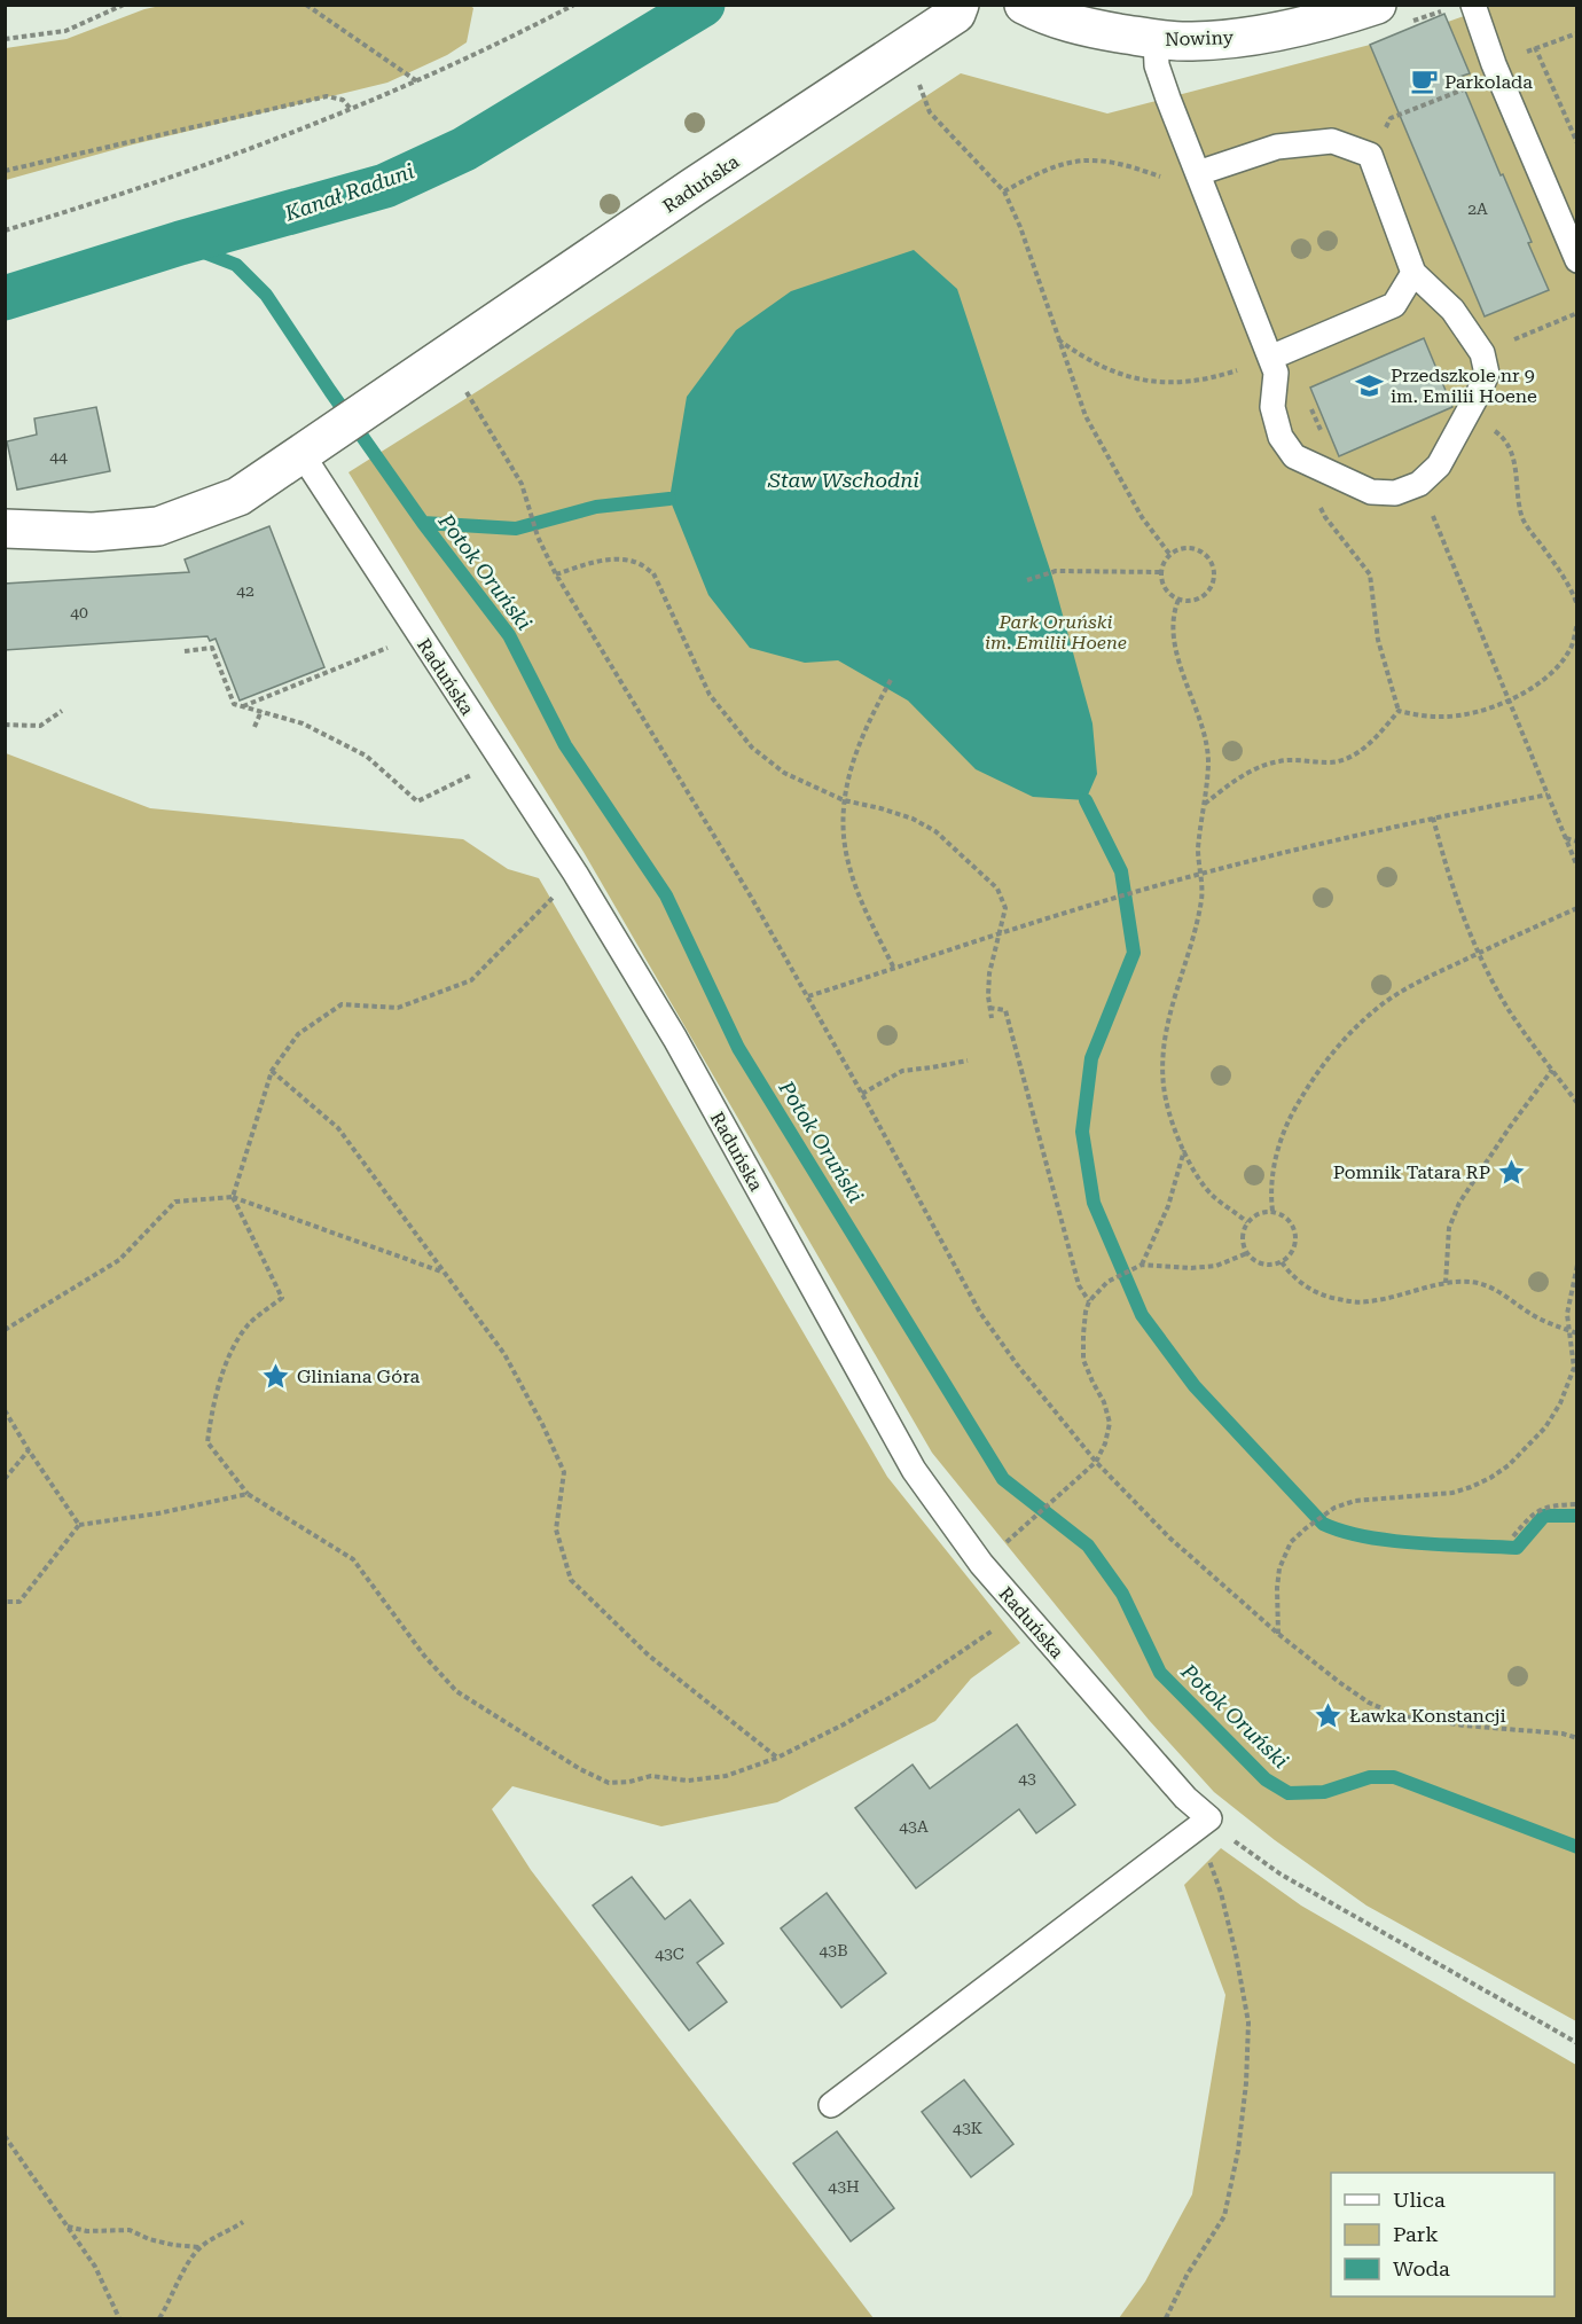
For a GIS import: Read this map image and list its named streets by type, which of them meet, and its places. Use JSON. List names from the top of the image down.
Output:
{
  "streets": {
    "street": ["Nowiny", "Raduńska"]
  },
  "water": ["Kanał Raduni", "Staw Wschodni", "Potok Oruński"],
  "parks": ["Park Oruński im. Emilii Hoene"],
  "places": {
    "cafe": ["Parkolada"],
    "school or university": ["Przedszkole nr 9 im. Emilii Hoene"],
    "place": ["Pomnik Tatara RP", "Gliniana Góra", "Ławka Konstancji"]
  },
  "house_numbers": [
    "2A",
    "44",
    "42",
    "40",
    "43",
    "43A",
    "43B",
    "43C",
    "43K",
    "43H"
  ],
  "legend": ["Ulica", "Park", "Woda"]
}
